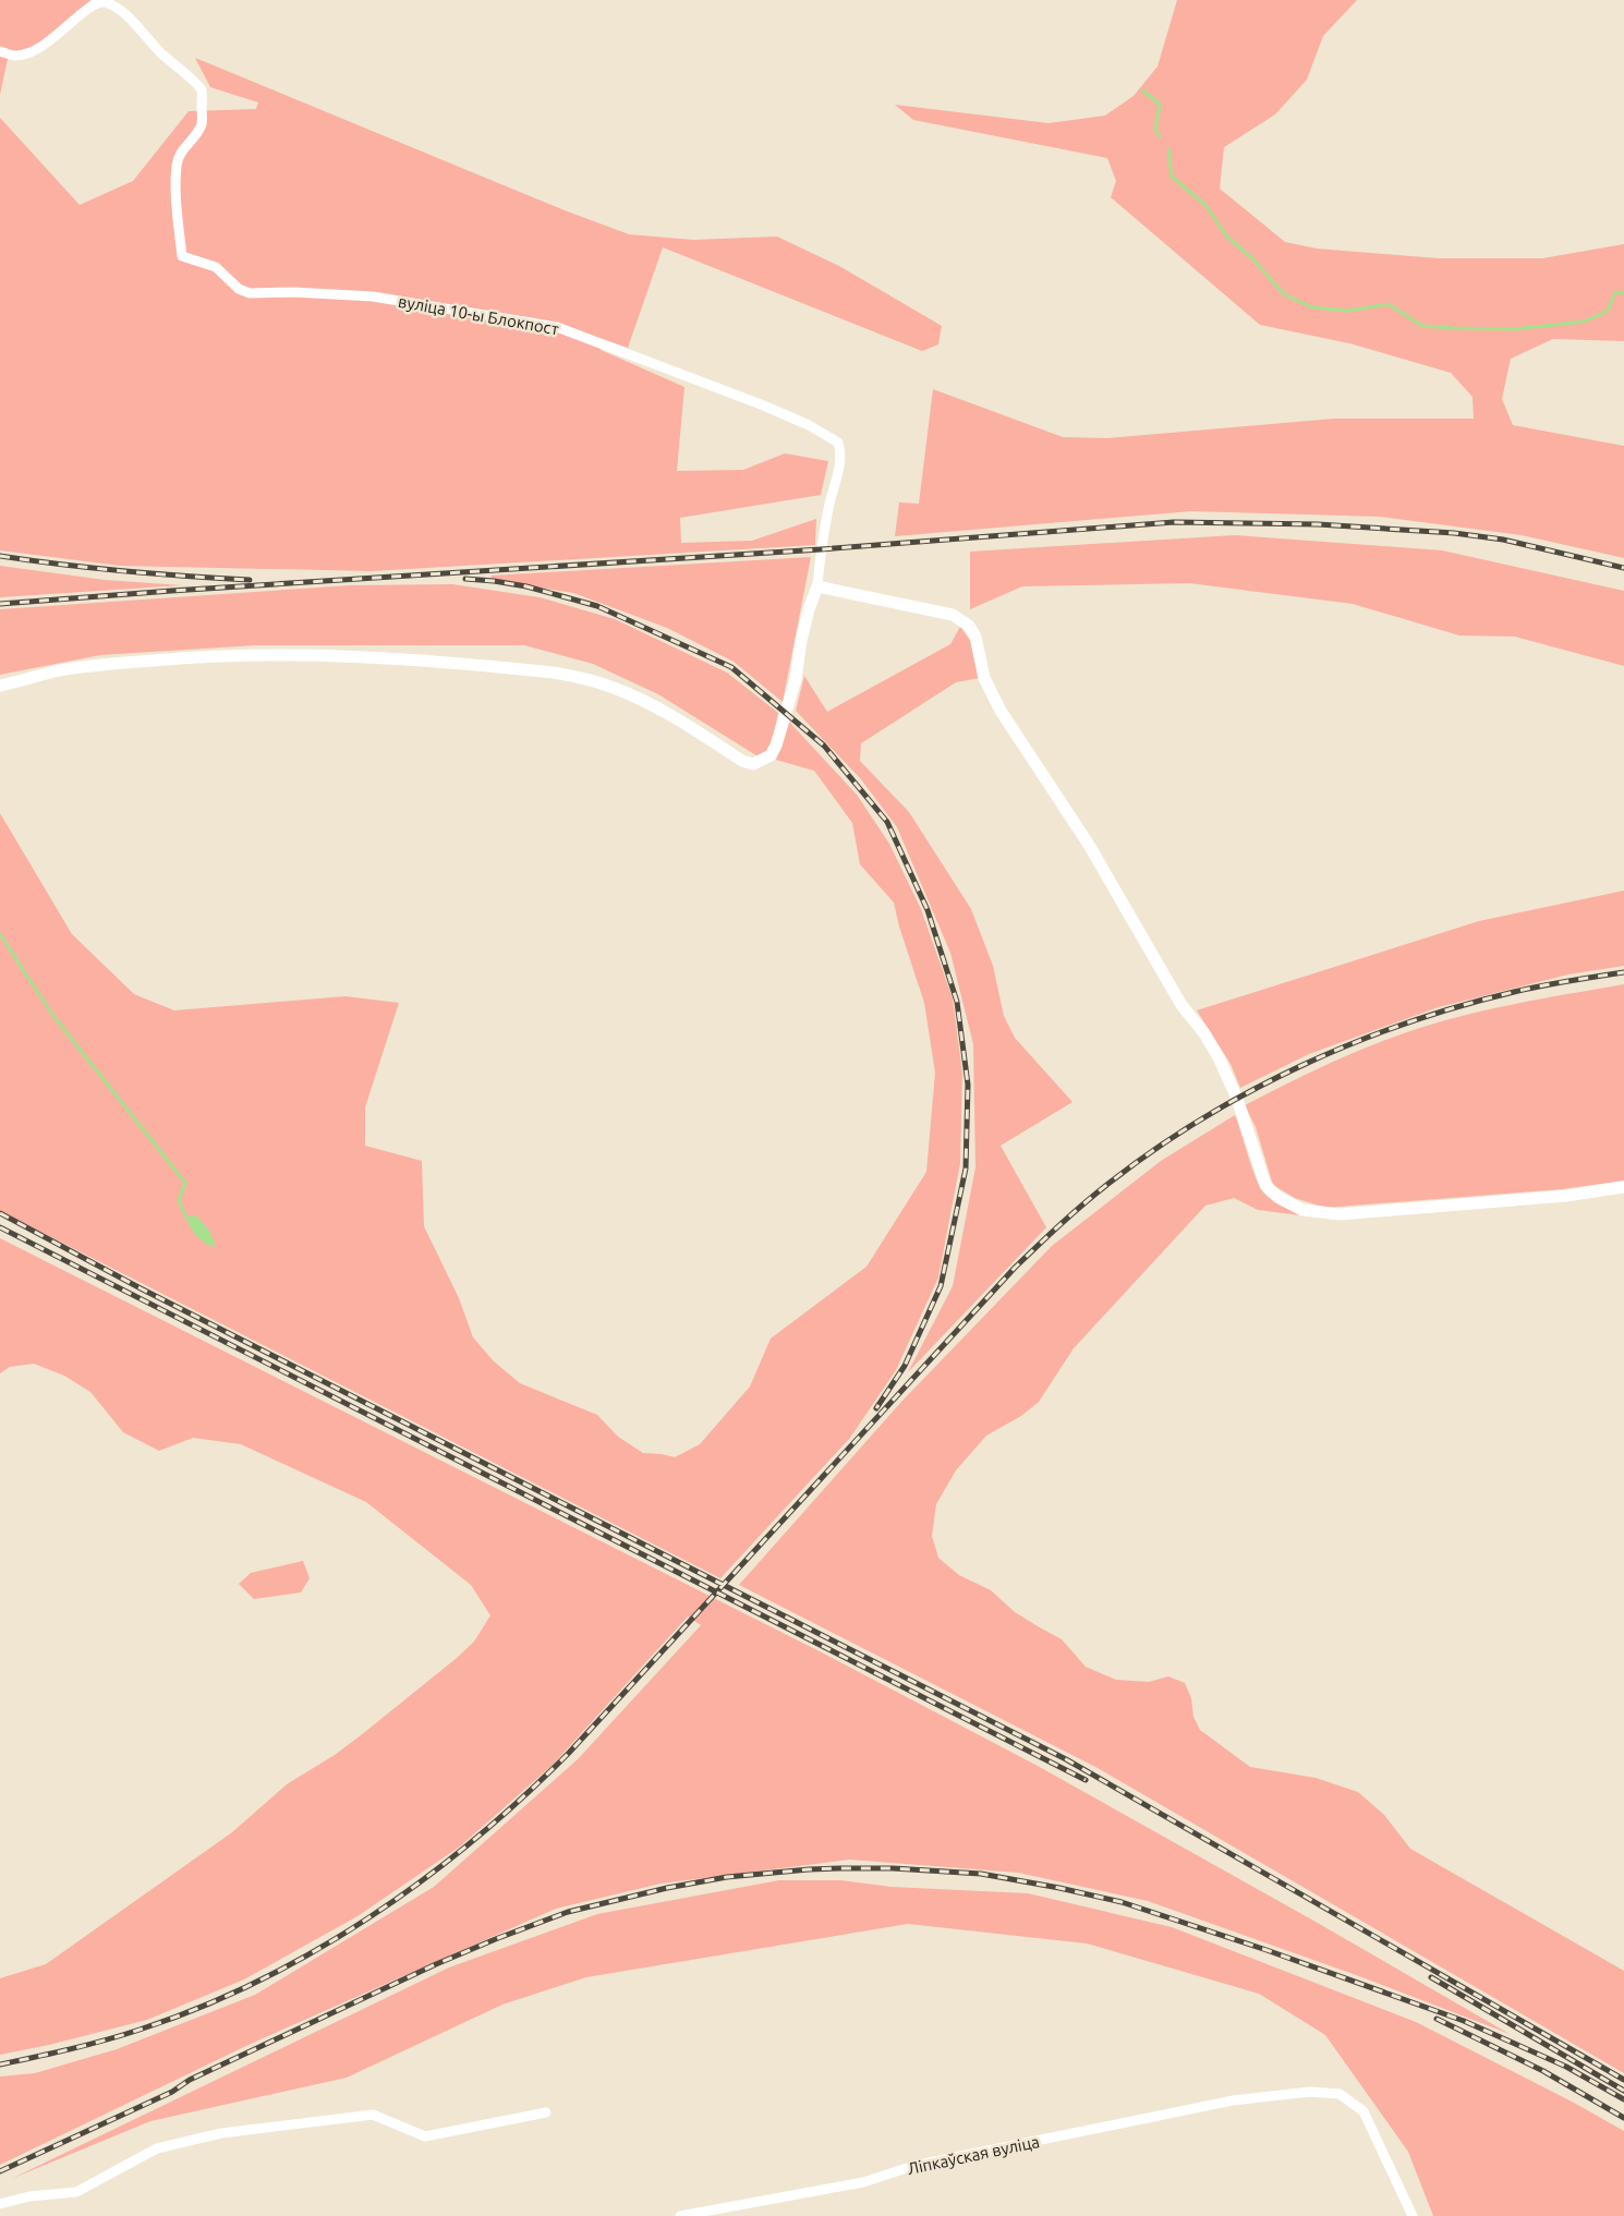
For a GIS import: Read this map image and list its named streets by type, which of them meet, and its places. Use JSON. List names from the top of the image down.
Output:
{
  "streets": {
    "street": ["вуліца 10-ы Блокпост", "Ліпкаўская вуліца"]
  }
}
